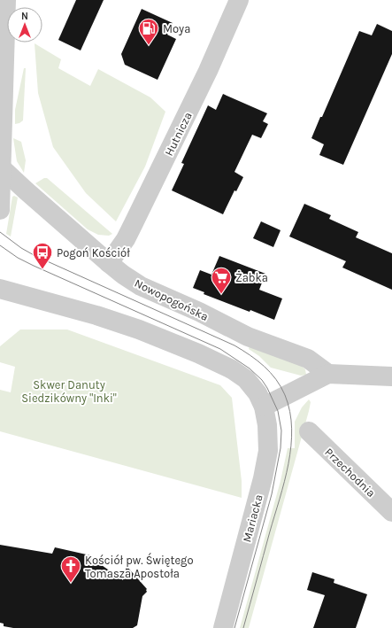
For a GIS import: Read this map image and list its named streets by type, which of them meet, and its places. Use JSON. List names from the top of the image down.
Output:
{
  "streets": {
    "street": [
      "Hutnicza",
      "Nowopogońska",
      "Przechodnia",
      "Mariacka"
    ]
  },
  "crossings": [
    ["Hutnicza", "Nowopogońska"]
  ],
  "parks": ["Skwer Danuty Siedzikówny \"Inki\""],
  "places": {
    "fuel station": ["Moya"],
    "bus stop": ["Pogoń Kościół"],
    "supermarket": ["Żabka"],
    "church": ["Kościół pw. Świętego Tomasza Apostoła"]
  },
  "north": "top"
}
